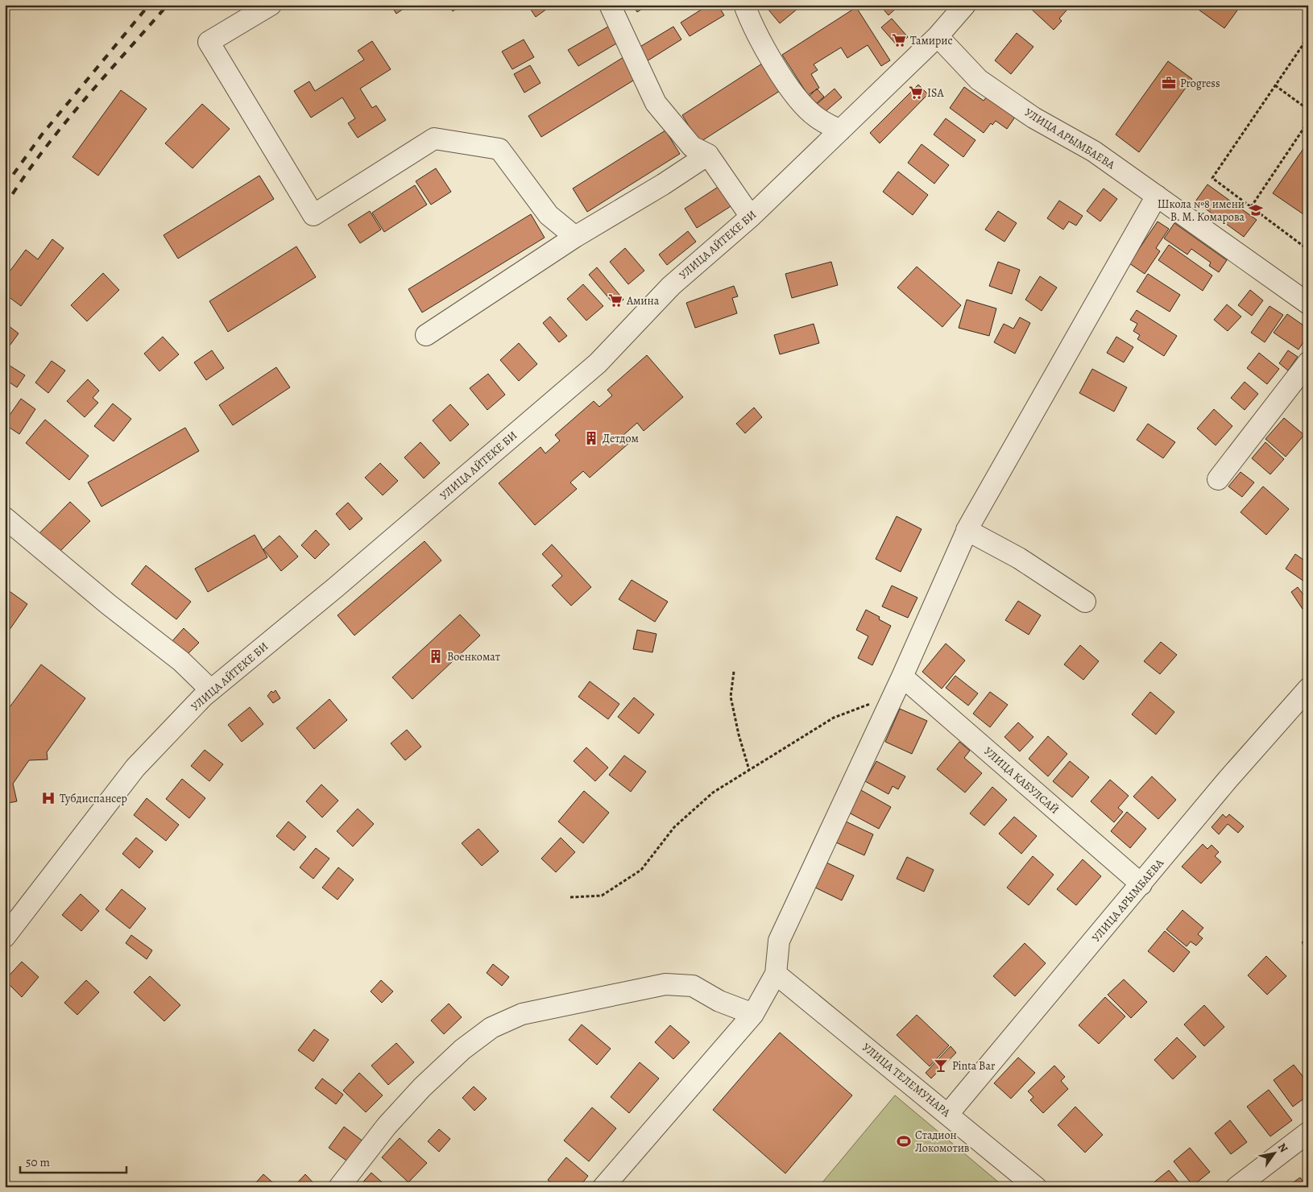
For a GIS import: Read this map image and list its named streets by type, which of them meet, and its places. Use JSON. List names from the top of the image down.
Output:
{
  "streets": {
    "street": [
      "УЛИЦА АРЫМБАЕВА",
      "УЛИЦА АЙТЕКЕ БИ",
      "УЛИЦА КАБУЛСАЙ",
      "УЛИЦА ТЕЛЕМУНАРА"
    ]
  },
  "crossings": [
    ["УЛИЦА АРЫМБАЕВА", "УЛИЦА АЙТЕКЕ БИ"],
    ["УЛИЦА АРЫМБАЕВА", "УЛИЦА КАБУЛСАЙ"],
    ["УЛИЦА АРЫМБАЕВА", "УЛИЦА ТЕЛЕМУНАРА"]
  ],
  "places": {
    "supermarket": ["Тамирис", "ISA", "Амина"],
    "office": ["Progress"],
    "school or university": ["Школа №8 имени В. М. Комарова"],
    "building": ["Детдом", "Военкомат"],
    "hospital": ["Тубдиспансер"],
    "bar": ["Pinta Bar"],
    "sports": ["Стадион Локомотив"]
  },
  "scale_bar": "50 m",
  "north": "top right"
}
